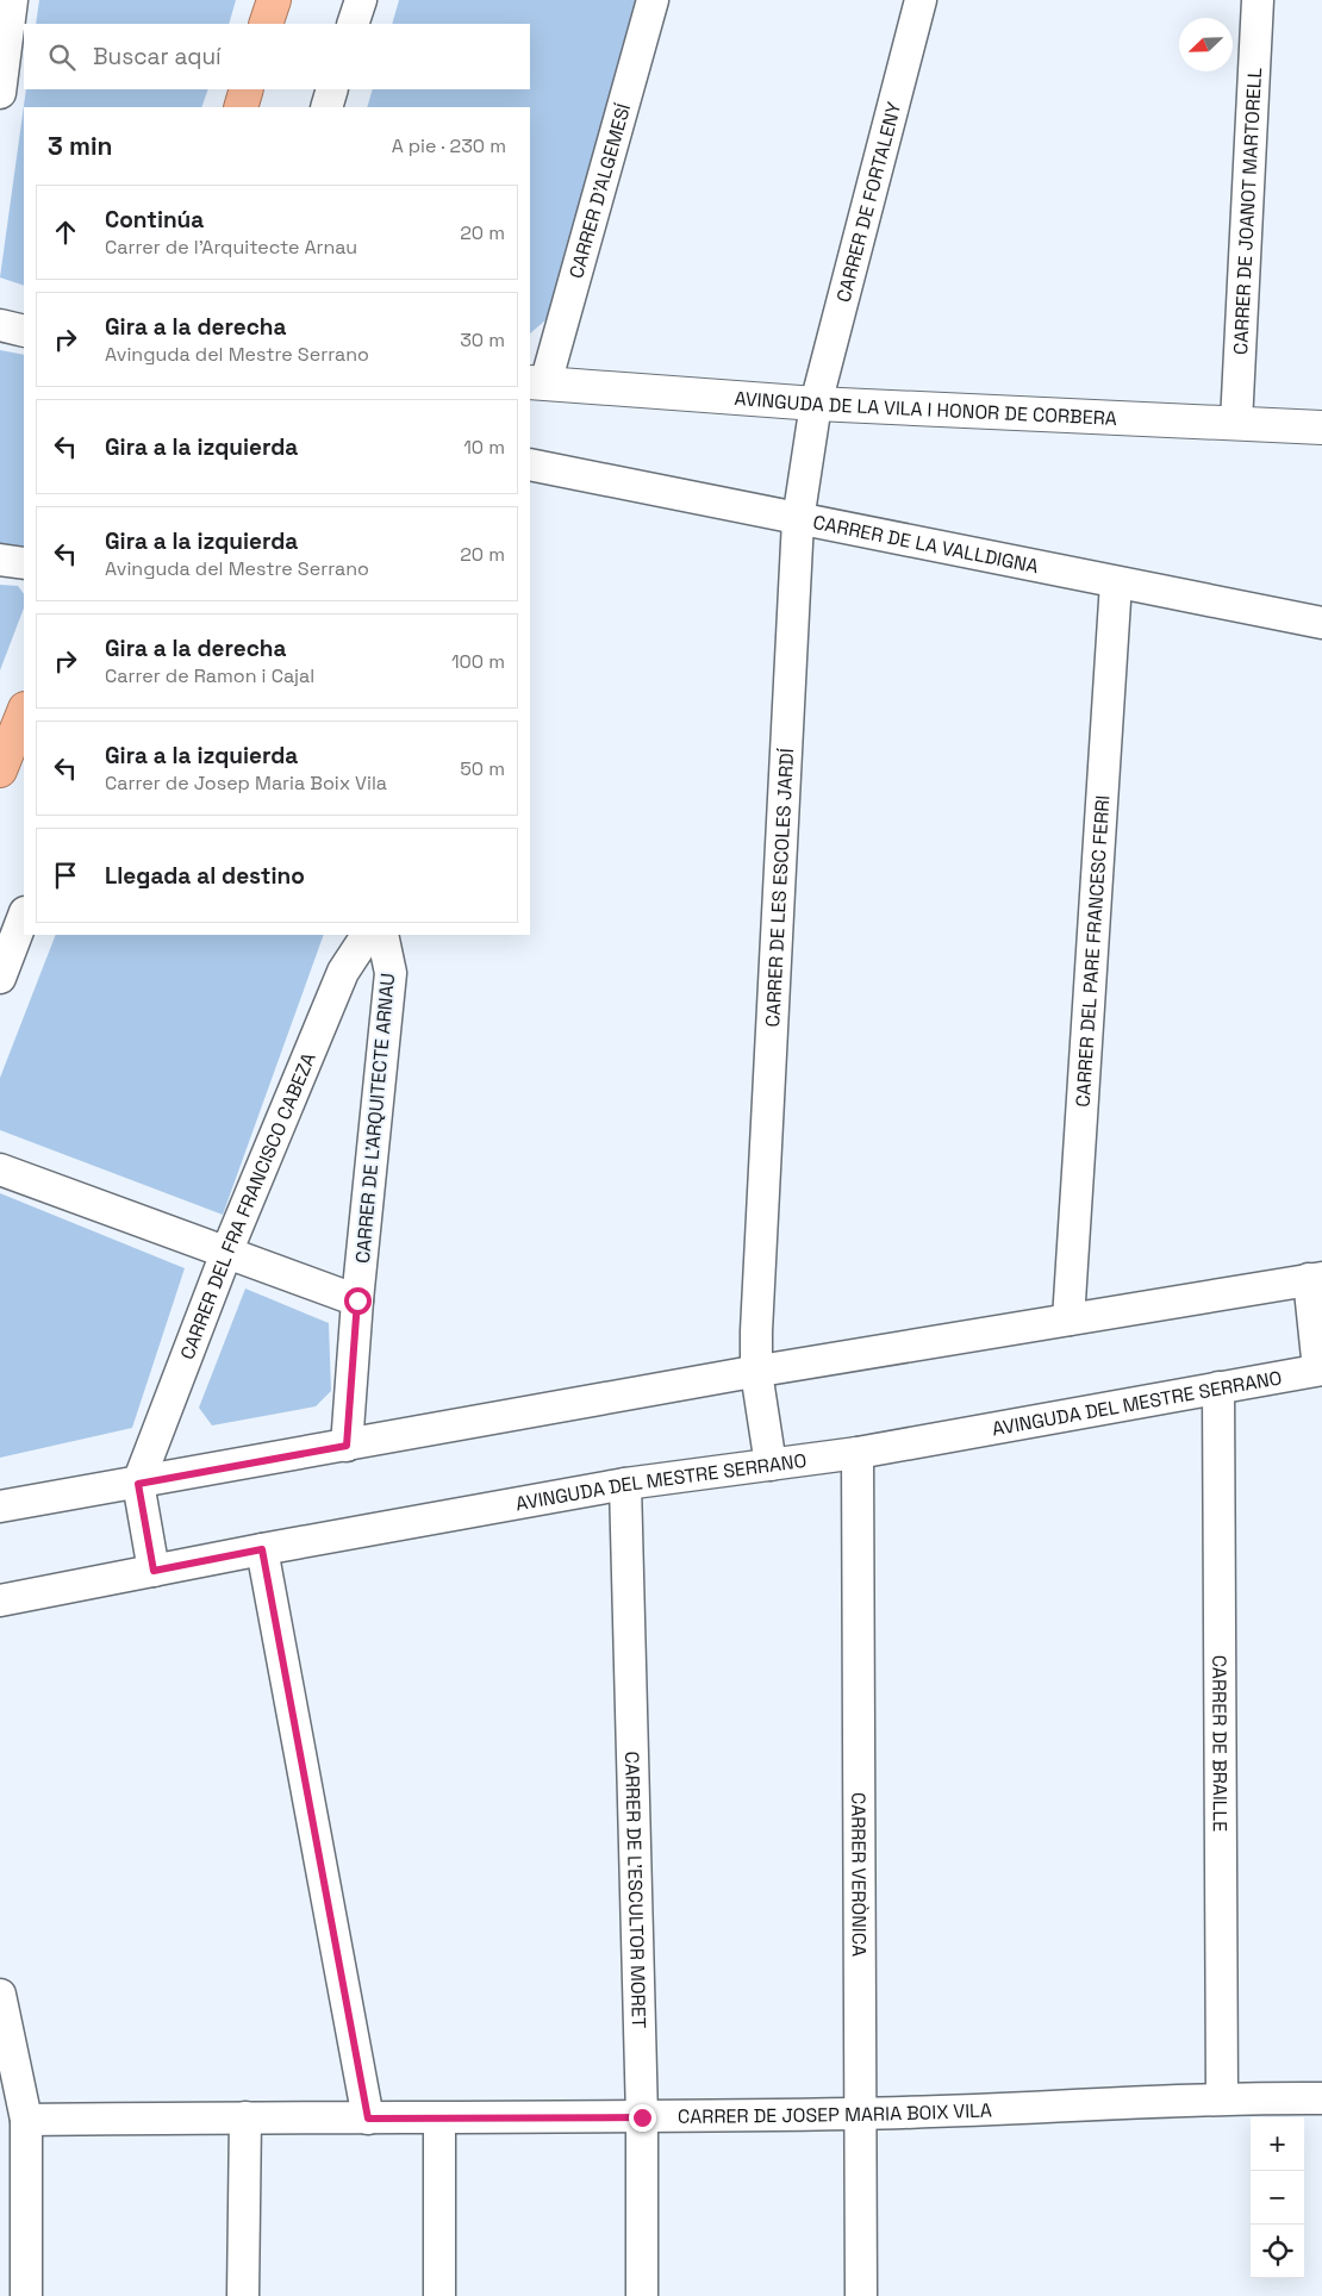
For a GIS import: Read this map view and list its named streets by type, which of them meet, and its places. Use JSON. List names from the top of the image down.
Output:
{
  "streets": {
    "street": [
      "CARRER D'ALGEMESÍ",
      "CARRER DE FORTALENY",
      "CARRER DE JOANOT MARTORELL",
      "AVINGUDA DE LA VILA I HONOR DE CORBERA",
      "CARRER DE LA VALLDIGNA",
      "CARRER DE LES ESCOLES JARDÍ",
      "CARRER DEL PARE FRANCESC FERRI",
      "CARRER DE L'ARQUITECTE ARNAU",
      "CARRER DEL FRA FRANCISCO CABEZA",
      "AVINGUDA DEL MESTRE SERRANO",
      "CARRER DE BRAILLE",
      "CARRER VERÒNICA",
      "CARRER DE L'ESCULTOR MORET",
      "CARRER DE JOSEP MARIA BOIX VILA"
    ]
  },
  "crossings": [
    ["CARRER D'ALGEMESÍ", "AVINGUDA DE LA VILA I HONOR DE CORBERA"],
    ["CARRER DE FORTALENY", "AVINGUDA DE LA VILA I HONOR DE CORBERA"],
    ["CARRER DE FORTALENY", "CARRER DE LES ESCOLES JARDÍ"],
    ["CARRER DE JOANOT MARTORELL", "AVINGUDA DE LA VILA I HONOR DE CORBERA"],
    ["AVINGUDA DE LA VILA I HONOR DE CORBERA", "CARRER DE LES ESCOLES JARDÍ"],
    ["CARRER DE LA VALLDIGNA", "CARRER DE LES ESCOLES JARDÍ"],
    ["CARRER DE LA VALLDIGNA", "CARRER DEL PARE FRANCESC FERRI"],
    ["CARRER DE LES ESCOLES JARDÍ", "AVINGUDA DEL MESTRE SERRANO"],
    ["AVINGUDA DEL MESTRE SERRANO", "CARRER DE BRAILLE"],
    ["AVINGUDA DEL MESTRE SERRANO", "CARRER VERÒNICA"],
    ["AVINGUDA DEL MESTRE SERRANO", "CARRER DE L'ESCULTOR MORET"],
    ["CARRER DE BRAILLE", "CARRER DE JOSEP MARIA BOIX VILA"],
    ["CARRER VERÒNICA", "CARRER DE JOSEP MARIA BOIX VILA"],
    ["CARRER DE L'ESCULTOR MORET", "CARRER DE JOSEP MARIA BOIX VILA"]
  ],
  "north": "bottom left",
  "page": {
    "search": "Buscar aquí",
    "heading": ["3 min", "A pie · 230 m"],
    "list": [
      ["Continúa", "Carrer de l'Arquitecte Arnau", "20 m"],
      ["Gira a la derecha", "Avinguda del Mestre Serrano", "30 m"],
      ["Gira a la izquierda", "10 m"],
      ["Gira a la izquierda", "Avinguda del Mestre Serrano", "20 m"],
      ["Gira a la derecha", "Carrer de Ramon i Cajal", "100 m"],
      ["Gira a la izquierda", "Carrer de Josep Maria Boix Vila", "50 m"],
      "Llegada al destino"
    ],
    "map_buttons": ["+", "−"]
  }
}
